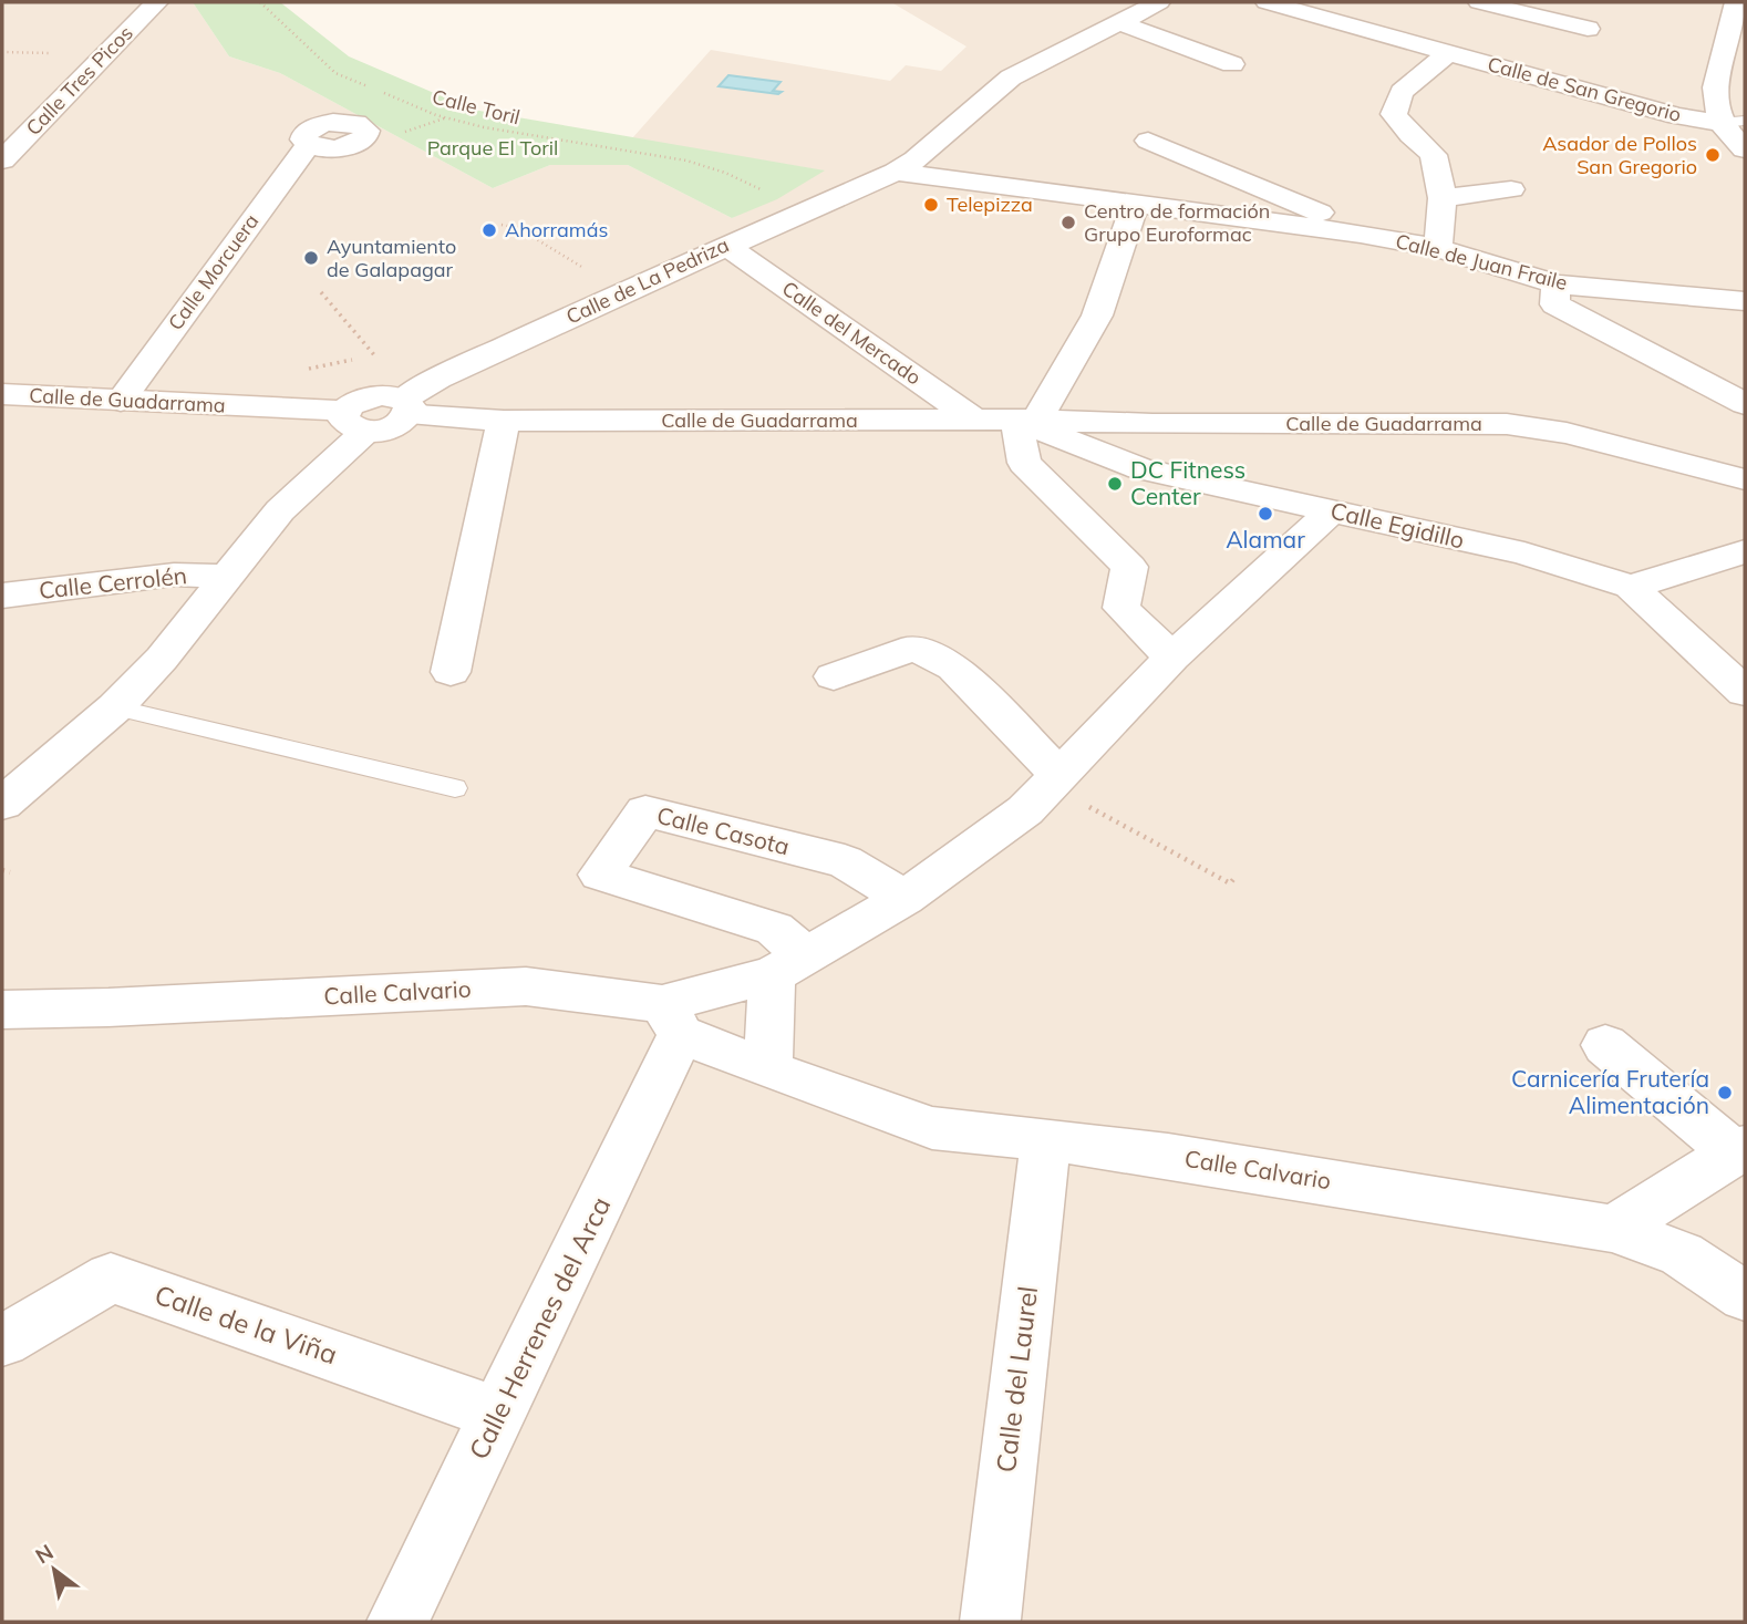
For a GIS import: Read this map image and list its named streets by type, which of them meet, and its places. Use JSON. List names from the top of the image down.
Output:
{
  "streets": {
    "street": [
      "Calle Tres Picos",
      "Calle de San Gregorio",
      "Calle de Juan Fraile",
      "Calle Morcuera",
      "Calle de La Pedriza",
      "Calle del Mercado",
      "Calle de Guadarrama",
      "Calle Egidillo",
      "Calle Cerrolén",
      "Calle Casota",
      "Calle Calvario",
      "Calle de la Viña",
      "Calle Herrenes del Arca",
      "Calle del Laurel"
    ],
    "path": ["Calle Toril"]
  },
  "crossings": [
    ["Calle Toril", "Calle de La Pedriza"],
    ["Calle de Juan Fraile", "Calle de La Pedriza"],
    ["Calle Morcuera", "Calle de Guadarrama"],
    ["Calle de La Pedriza", "Calle del Mercado"],
    ["Calle de La Pedriza", "Calle de Guadarrama"],
    ["Calle del Mercado", "Calle de Guadarrama"],
    ["Calle de Guadarrama", "Calle Egidillo"],
    ["Calle Calvario", "Calle Herrenes del Arca"],
    ["Calle Calvario", "Calle del Laurel"],
    ["Calle de la Viña", "Calle Herrenes del Arca"]
  ],
  "parks": ["Parque El Toril"],
  "places": [
    "Asador de Pollos San Gregorio",
    "Telepizza",
    "Centro de formación Grupo Euroformac",
    "Ahorramás",
    "Ayuntamiento de Galapagar",
    "DC Fitness Center",
    "Alamar",
    "Carnicería Frutería Alimentación"
  ],
  "north": "top left"
}
